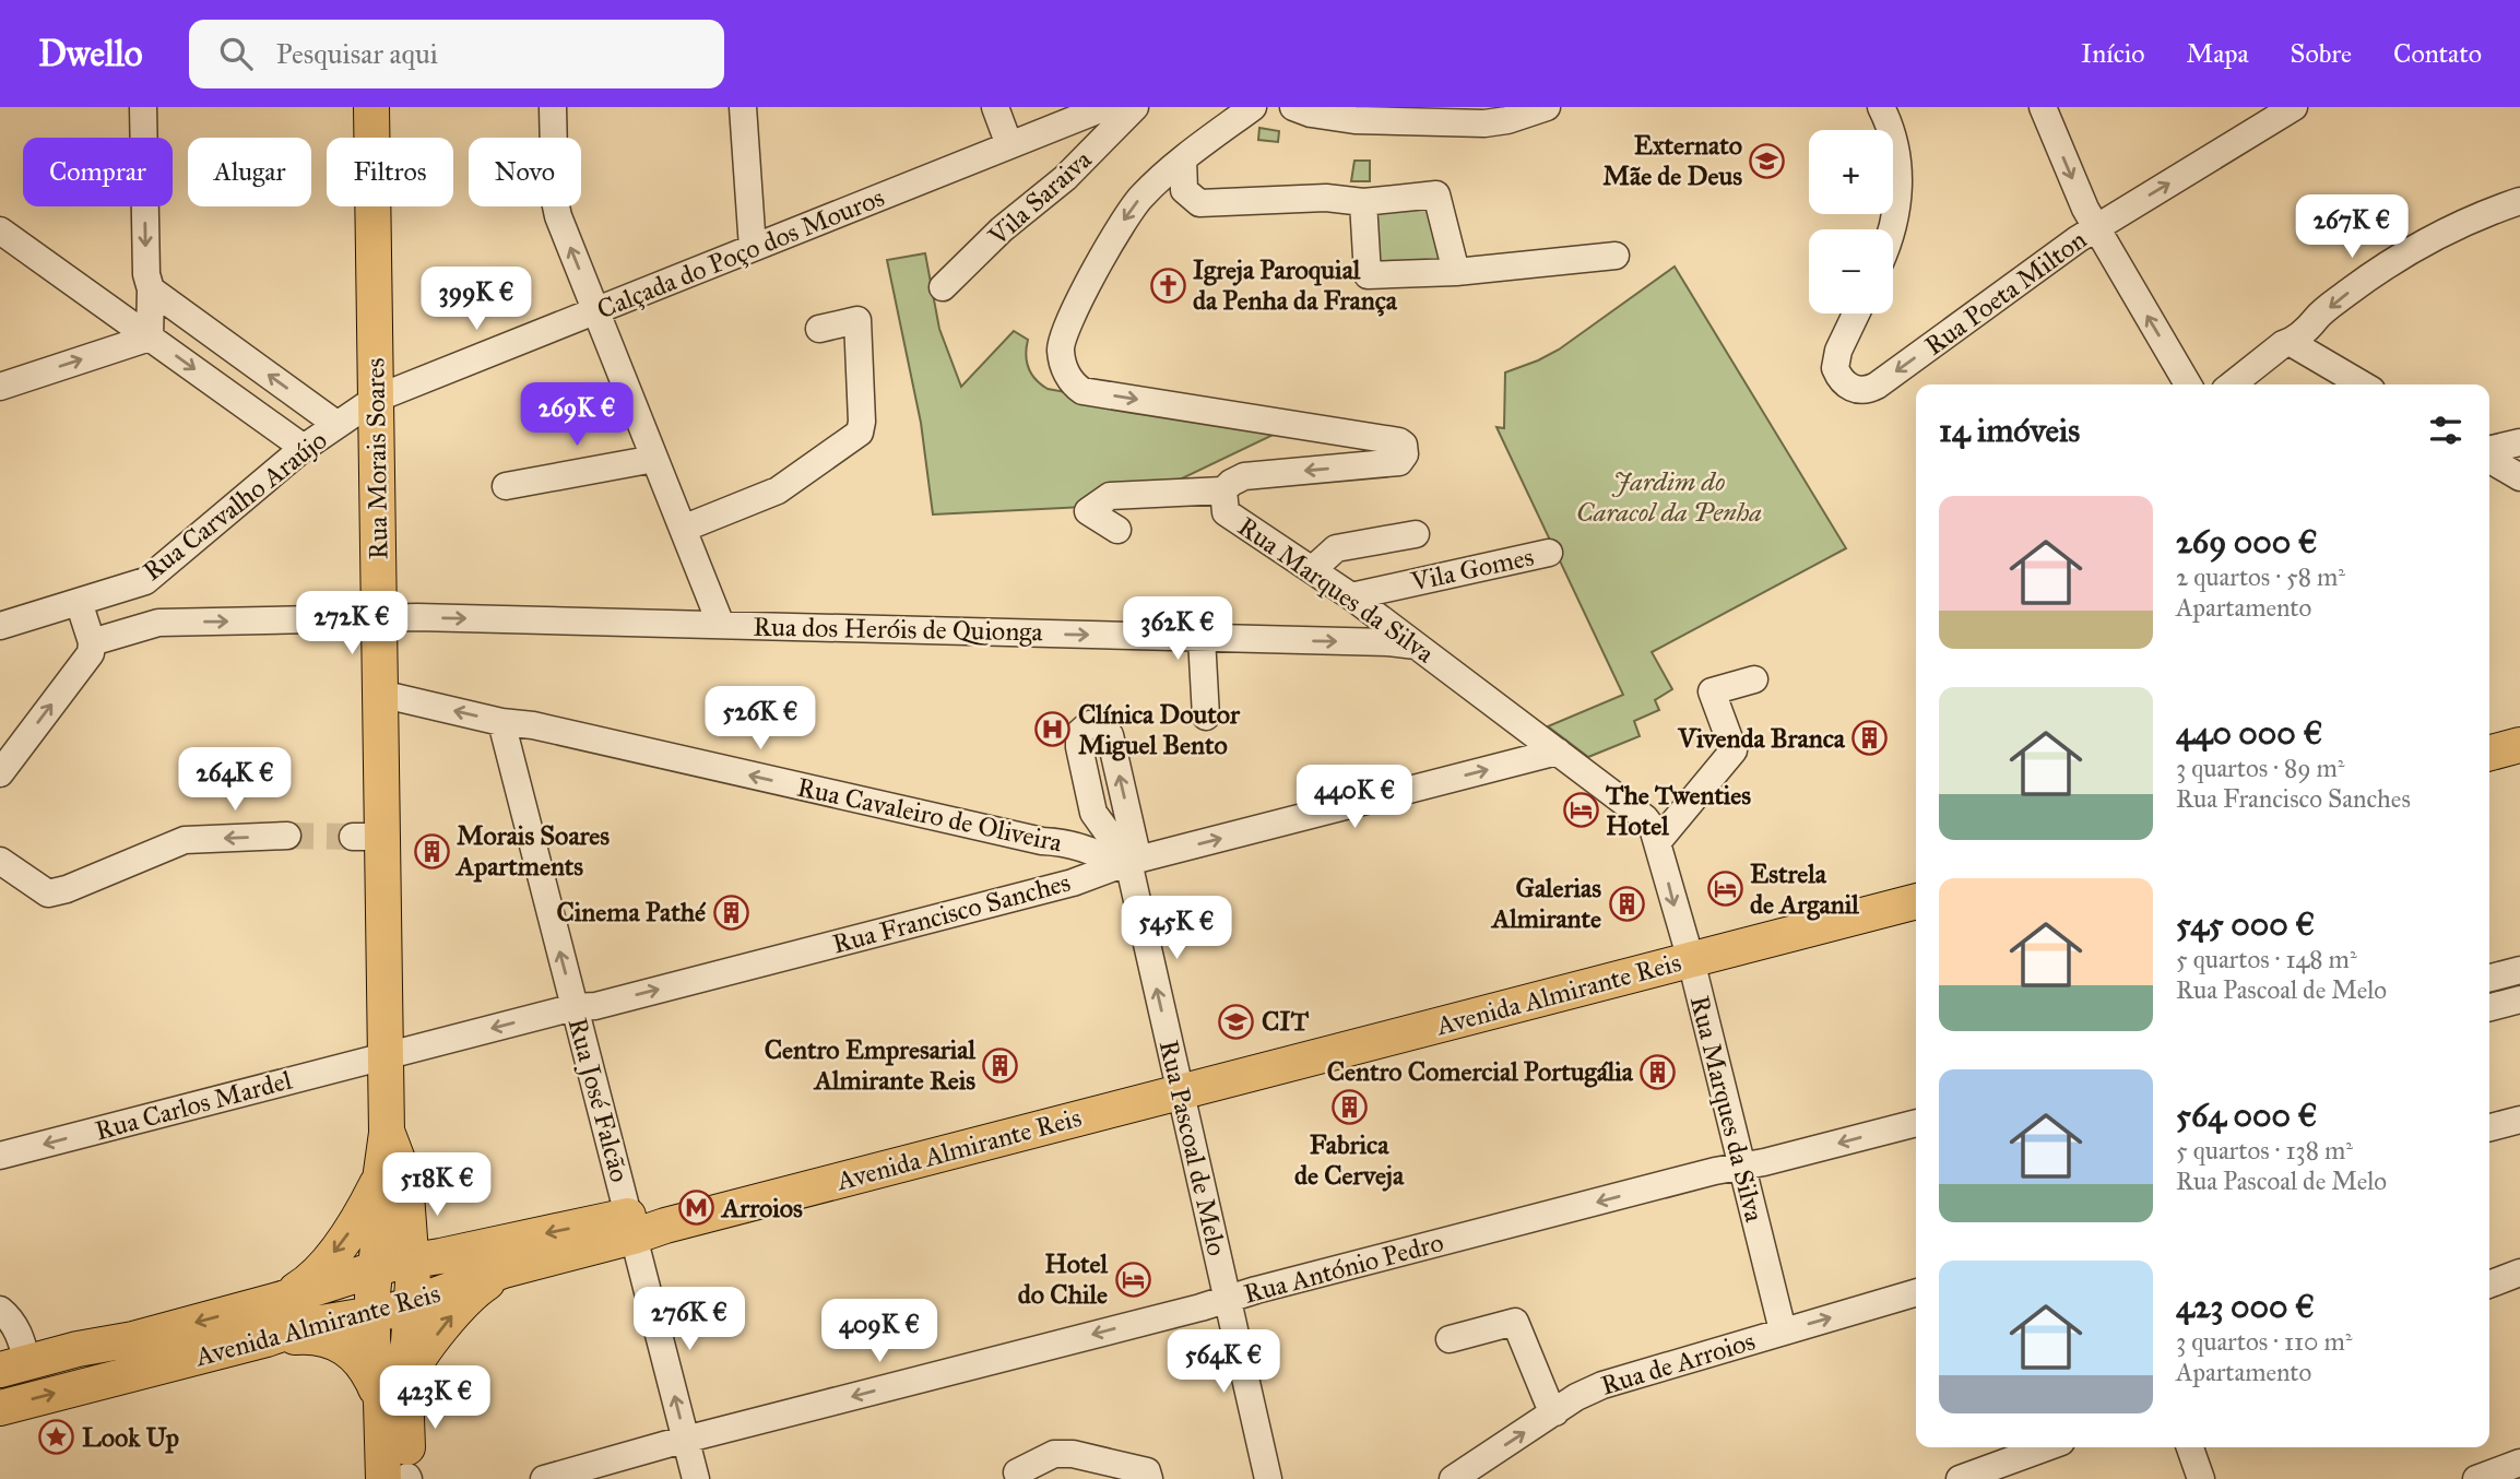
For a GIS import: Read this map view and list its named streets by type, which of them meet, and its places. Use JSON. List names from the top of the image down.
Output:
{
  "streets": {
    "main road": ["Rua Morais Soares", "Avenida Almirante Reis"],
    "street": [
      "Vila Saraiva",
      "Calçada do Poço dos Mouros",
      "Rua Poeta Milton",
      "Rua Carvalho Araújo",
      "Vila Gomes",
      "Rua Marques da Silva",
      "Rua dos Heróis de Quionga",
      "Rua Cavaleiro de Oliveira",
      "Rua Francisco Sanches",
      "Rua José Falcão",
      "Rua Carlos Mardel",
      "Rua Pascoal de Melo",
      "Rua António Pedro",
      "Rua de Arroios"
    ]
  },
  "crossings": [
    ["Calçada do Poço dos Mouros", "Rua Morais Soares"],
    ["Calçada do Poço dos Mouros", "Rua Carvalho Araújo"],
    ["Rua Morais Soares", "Rua Carvalho Araújo"],
    ["Rua Morais Soares", "Rua dos Heróis de Quionga"],
    ["Rua Morais Soares", "Rua Cavaleiro de Oliveira"],
    ["Rua Morais Soares", "Rua Francisco Sanches"],
    ["Rua Morais Soares", "Avenida Almirante Reis"],
    ["Rua Morais Soares", "Rua Carlos Mardel"],
    ["Vila Gomes", "Rua Marques da Silva"],
    ["Rua Marques da Silva", "Rua dos Heróis de Quionga"],
    ["Rua Marques da Silva", "Rua Francisco Sanches"],
    ["Rua Marques da Silva", "Avenida Almirante Reis"],
    ["Rua Marques da Silva", "Rua António Pedro"],
    ["Rua Marques da Silva", "Rua de Arroios"],
    ["Rua Cavaleiro de Oliveira", "Rua Francisco Sanches"],
    ["Rua Cavaleiro de Oliveira", "Rua José Falcão"],
    ["Rua Cavaleiro de Oliveira", "Rua Pascoal de Melo"],
    ["Rua Francisco Sanches", "Rua José Falcão"],
    ["Rua Francisco Sanches", "Rua Carlos Mardel"],
    ["Rua Francisco Sanches", "Rua Pascoal de Melo"],
    ["Avenida Almirante Reis", "Rua José Falcão"],
    ["Avenida Almirante Reis", "Rua Pascoal de Melo"],
    ["Rua José Falcão", "Rua António Pedro"],
    ["Rua Pascoal de Melo", "Rua António Pedro"]
  ],
  "one_way": [
    "Rua Cavaleiro de Oliveira",
    "Rua José Falcão",
    "Rua Carlos Mardel",
    "Rua Pascoal de Melo",
    "Rua António Pedro",
    "Rua de Arroios"
  ],
  "parks": ["Jardim do Caracol da Penha"],
  "places": {
    "school or university": ["Externato Mãe de Deus", "CIT"],
    "church": ["Igreja Paroquial da Penha da França"],
    "hospital": ["Clínica Doutor Miguel Bento"],
    "building": [
      "Vivenda Branca",
      "Morais Soares Apartments",
      "Galerias Almirante",
      "Cinema Pathé",
      "Centro Empresarial Almirante Reis",
      "Centro Comercial Portugália",
      "Fabrica de Cerveja"
    ],
    "hotel": ["The Twenties Hotel", "Estrela de Arganil", "Hotel do Chile"],
    "metro station": ["Arroios"],
    "place": ["Look Up"]
  },
  "page": {
    "header": "Dwello",
    "search": "Pesquisar aqui",
    "nav": [
      "Início",
      "Mapa",
      "Sobre",
      "Contato"
    ],
    "map_buttons": ["+", "−"],
    "chip": [
      "Comprar",
      "Alugar",
      "Filtros",
      "Novo"
    ],
    "price": [
      "267K €",
      "399K €",
      "269K €",
      "272K €",
      "362K €",
      "526K €",
      "264K €",
      "440K €",
      "545K €",
      "518K €",
      "276K €",
      "409K €",
      "564K €",
      "423K €"
    ],
    "heading": "14 imóveis",
    "list": [
      {
        "name": "269 000 €",
        "note": "2 quartos · 58 m² · Apartamento"
      },
      {
        "name": "440 000 €",
        "note": "3 quartos · 89 m² · Rua Francisco Sanches"
      },
      {
        "name": "545 000 €",
        "note": "5 quartos · 148 m² · Rua Pascoal de Melo"
      },
      {
        "name": "564 000 €",
        "note": "5 quartos · 138 m² · Rua Pascoal de Melo"
      },
      {
        "name": "423 000 €",
        "note": "3 quartos · 110 m² · Apartamento"
      }
    ]
  }
}
